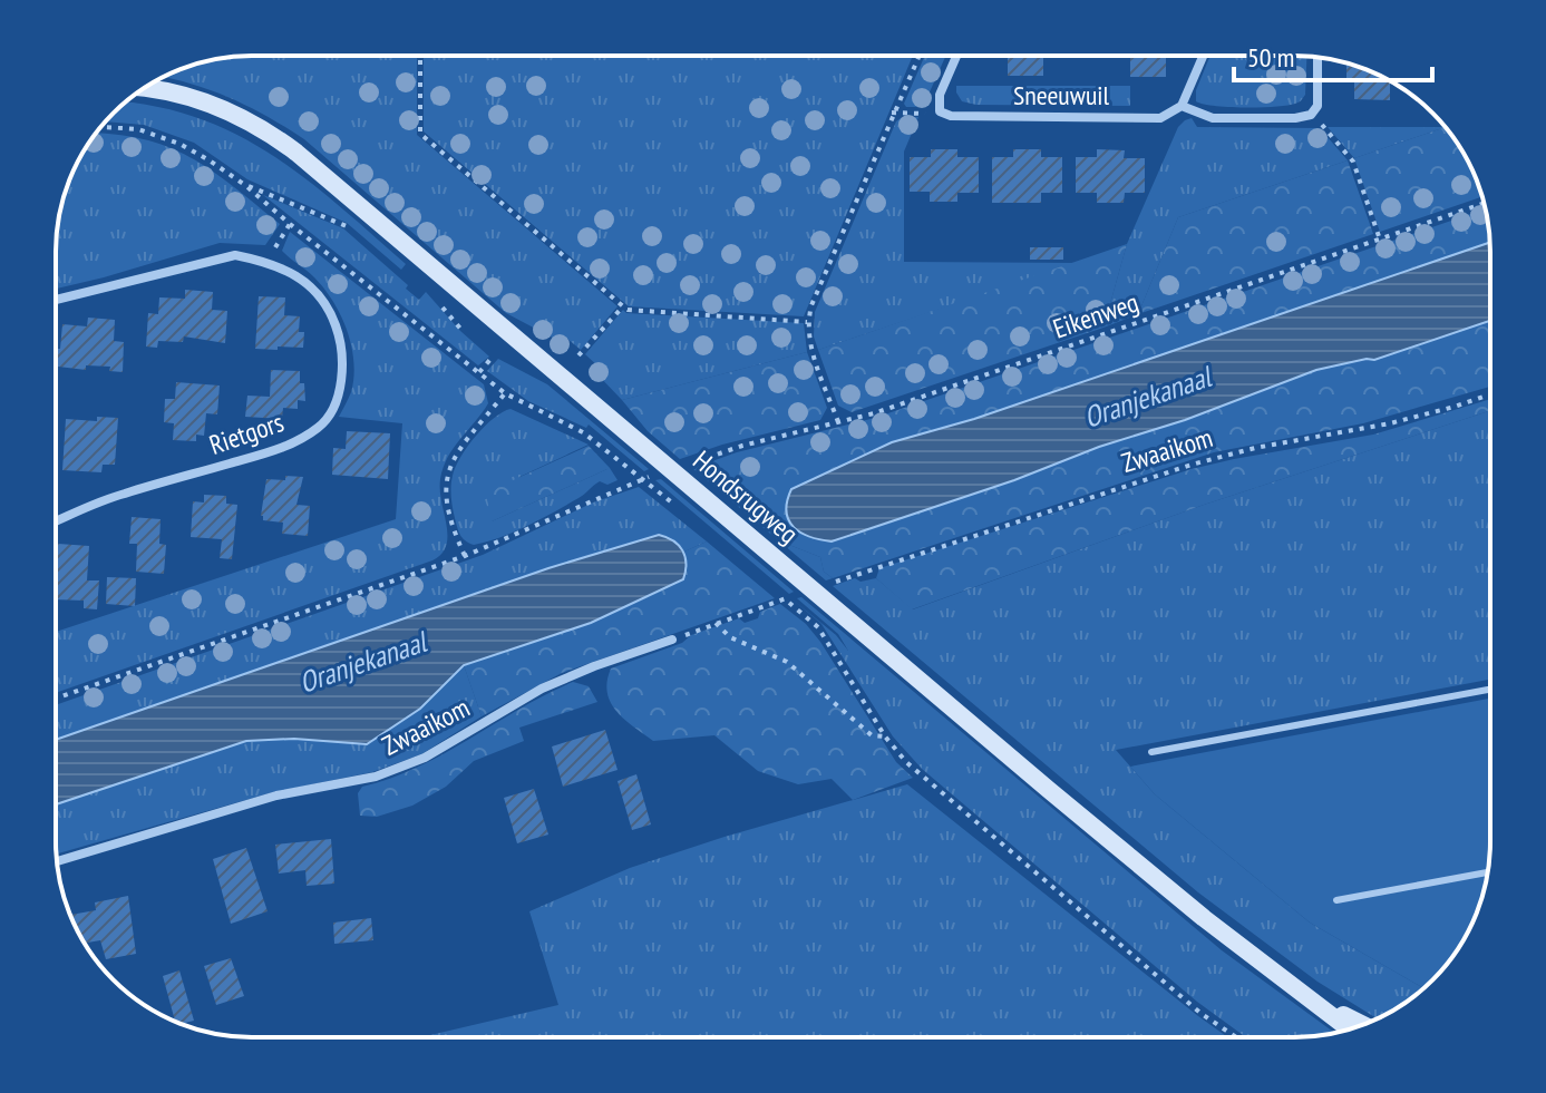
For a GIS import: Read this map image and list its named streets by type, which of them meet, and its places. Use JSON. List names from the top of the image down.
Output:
{
  "streets": {
    "street": [
      "Sneeuwuil",
      "Rietgors",
      "Zwaaikom",
      "Hondsrugweg"
    ],
    "path": ["Eikenweg"]
  },
  "water": ["Oranjekanaal"],
  "scale_bar": "50 m"
}
